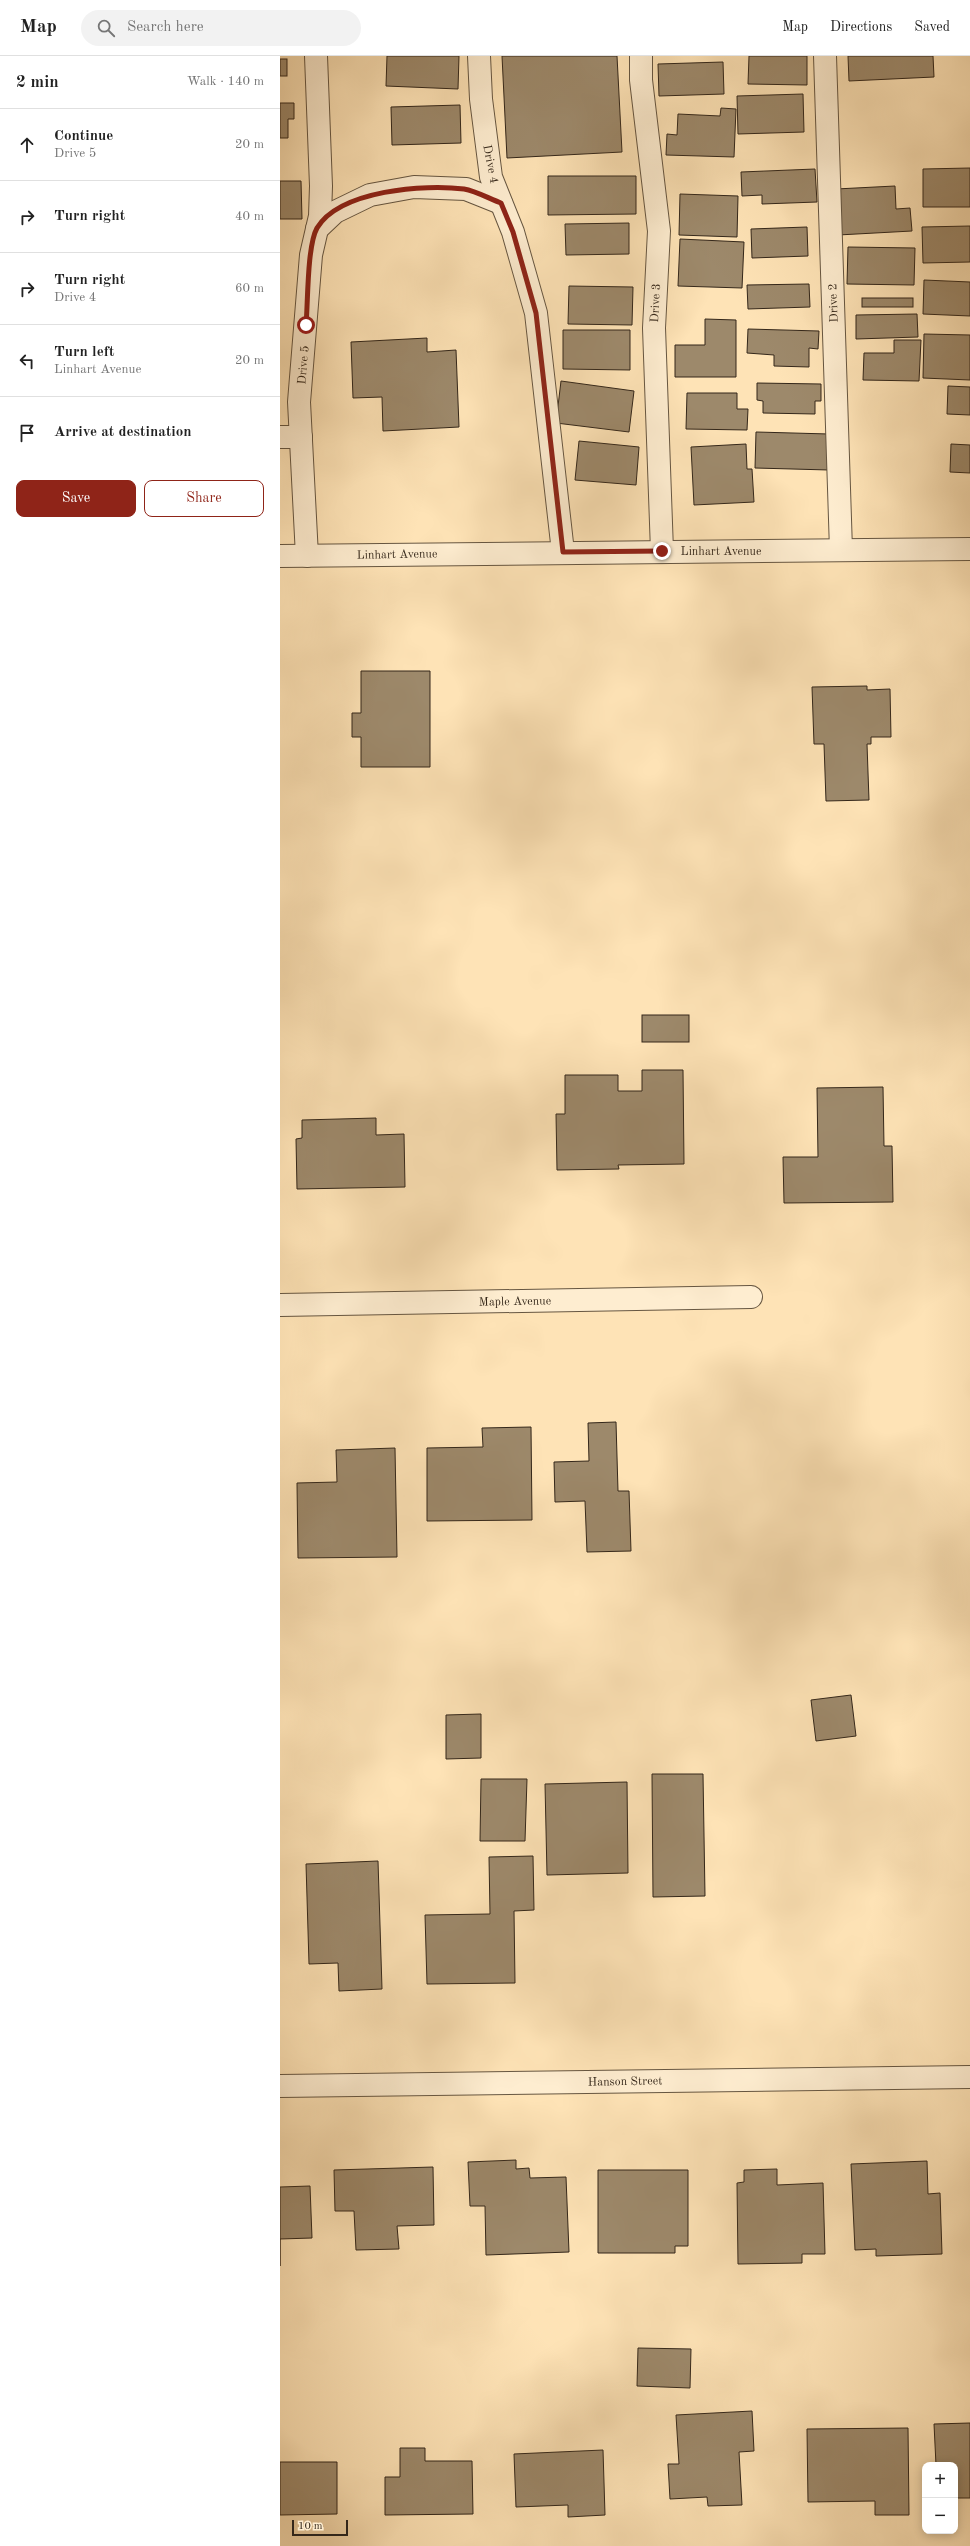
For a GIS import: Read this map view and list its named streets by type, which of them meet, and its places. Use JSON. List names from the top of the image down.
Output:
{
  "streets": {
    "street": [
      "Drive 4",
      "Drive 3",
      "Drive 2",
      "Drive 5",
      "Linhart Avenue",
      "Maple Avenue",
      "Hanson Street"
    ]
  },
  "crossings": [
    ["Drive 4", "Linhart Avenue"],
    ["Drive 3", "Linhart Avenue"],
    ["Drive 2", "Linhart Avenue"],
    ["Drive 5", "Linhart Avenue"]
  ],
  "scale_bar": "10 m",
  "page": {
    "header": "Map",
    "search": "Search here",
    "nav": ["Map", "Directions", "Saved"],
    "heading": ["2 min", "Walk · 140 m"],
    "list": [
      ["Continue", "Drive 5", "20 m"],
      ["Turn right", "40 m"],
      ["Turn right", "Drive 4", "60 m"],
      ["Turn left", "Linhart Avenue", "20 m"],
      "Arrive at destination"
    ],
    "buttons": ["Save", "Share"],
    "map_buttons": ["+", "−"],
    "scale": "10 m"
  }
}
